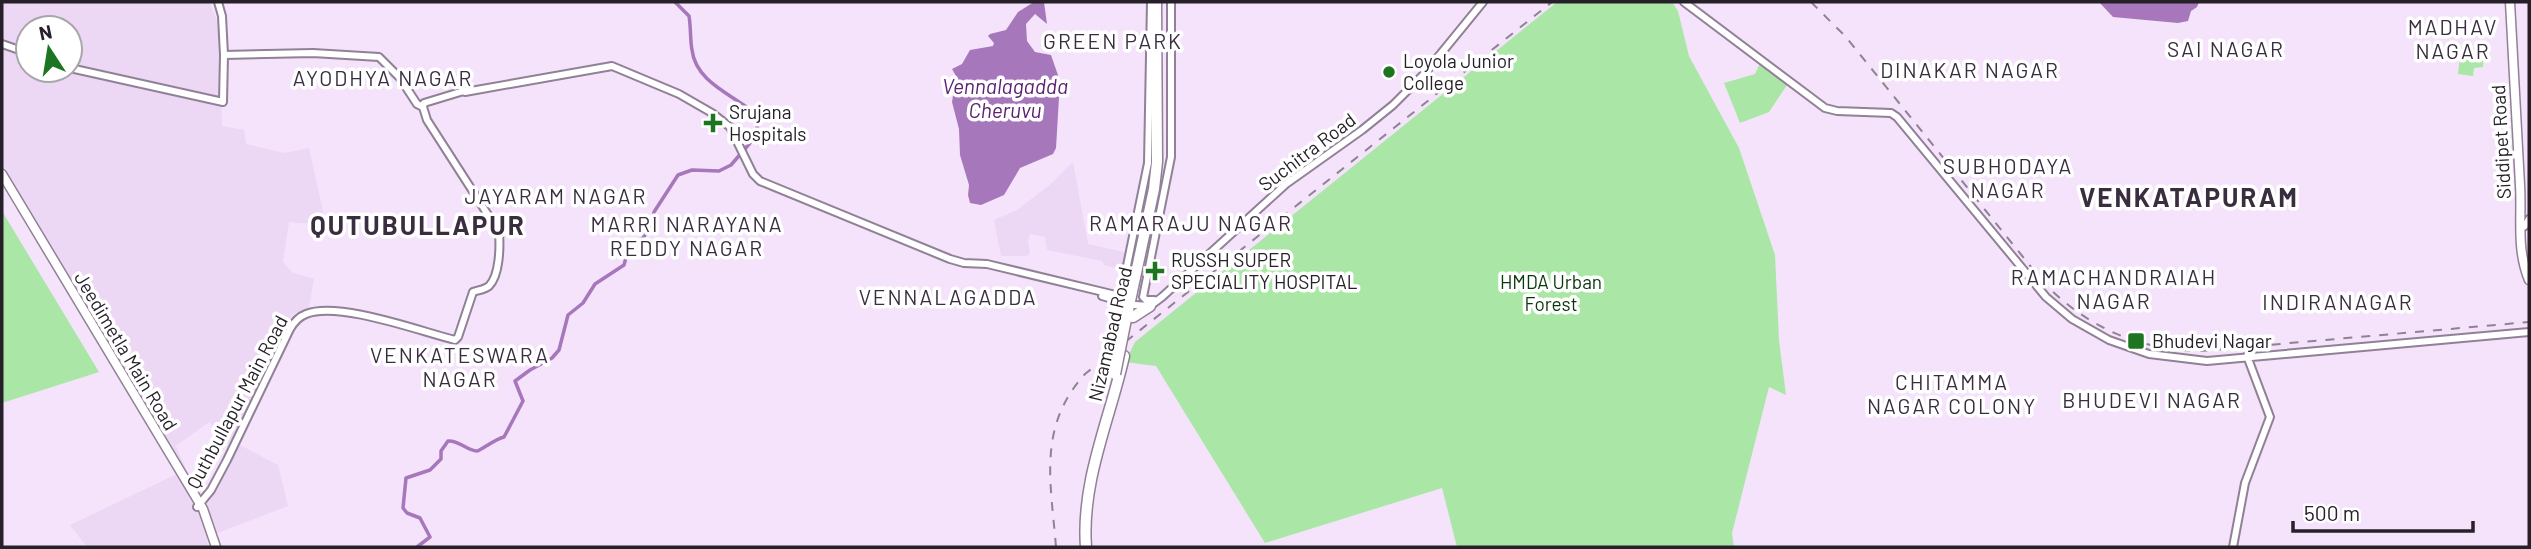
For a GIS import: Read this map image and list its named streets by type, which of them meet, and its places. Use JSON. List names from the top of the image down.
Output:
{
  "streets": {
    "highway": ["Nizamabad Road"],
    "main road": [
      "Siddipet Road",
      "Suchitra Road",
      "Jeedimetla Main Road",
      "Quthbullapur Main Road"
    ]
  },
  "crossings": [
    ["Suchitra Road", "Nizamabad Road"],
    ["Jeedimetla Main Road", "Quthbullapur Main Road"]
  ],
  "districts": [
    "MADHAV NAGAR",
    "GREEN PARK",
    "SAI NAGAR",
    "DINAKAR NAGAR",
    "AYODHYA NAGAR",
    "SUBHODAYA NAGAR",
    "JAYARAM NAGAR",
    "VENKATAPURAM",
    "RAMARAJU NAGAR",
    "MARRI NARAYANA REDDY NAGAR",
    "QUTUBULLAPUR",
    "RAMACHANDRAIAH NAGAR",
    "VENNALAGADDA",
    "INDIRANAGAR",
    "VENKATESWARA NAGAR",
    "CHITAMMA NAGAR COLONY",
    "BHUDEVI NAGAR"
  ],
  "water": ["Vennalagadda Cheruvu"],
  "parks": ["HMDA Urban Forest"],
  "places": {
    "other": ["Loyola Junior College"],
    "health": ["Srujana Hospitals", "RUSSH SUPER SPECIALITY HOSPITAL"],
    "transit": ["Bhudevi Nagar"]
  },
  "scale_bar": "500 m",
  "north": "top"
}
